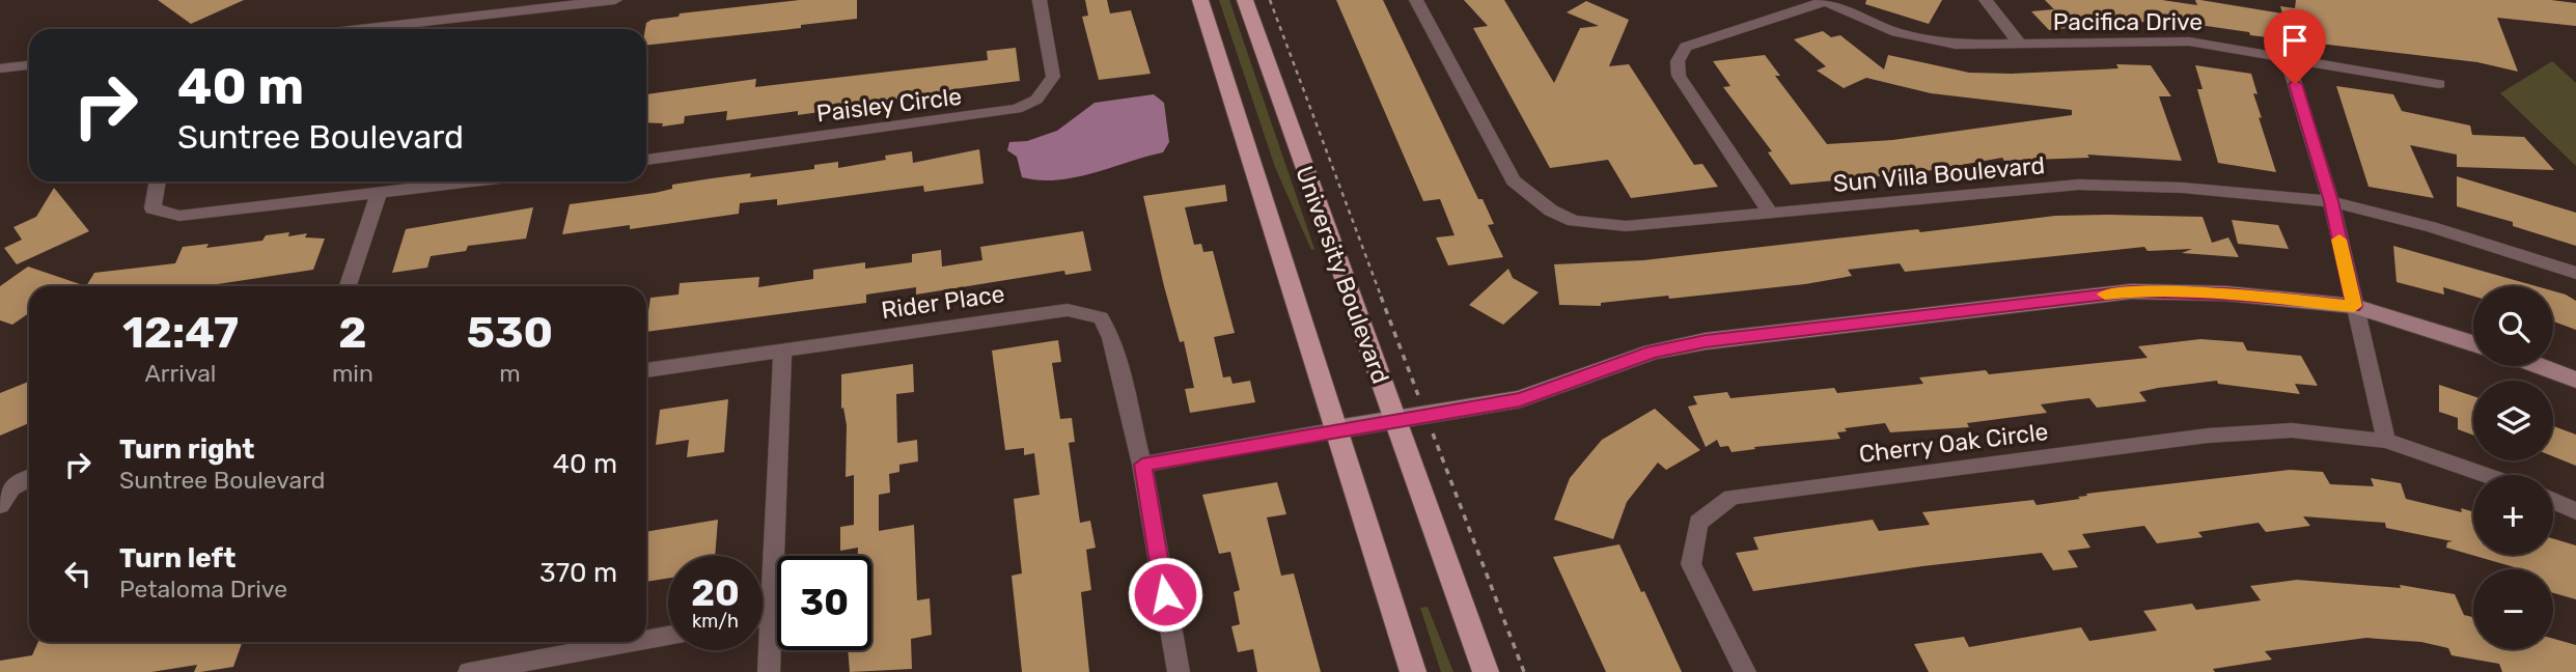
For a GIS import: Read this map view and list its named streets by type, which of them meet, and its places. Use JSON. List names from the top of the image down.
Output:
{
  "streets": {
    "main road": ["University Boulevard"],
    "street": [
      "Pacifica Drive",
      "Paisley Circle",
      "Sun Villa Boulevard",
      "Rider Place",
      "Cherry Oak Circle"
    ]
  },
  "page": {
    "turn": ["40 m", "Suntree Boulevard"],
    "map_buttons": ["+", "−"],
    "eta": [
      "12:47",
      "Arrival",
      "2",
      "min",
      "530",
      "m"
    ],
    "list": [
      {
        "name": "Turn right",
        "note": "Suntree Boulevard",
        "value": "40 m"
      },
      {
        "name": "Turn left",
        "note": "Petaloma Drive",
        "value": "370 m"
      }
    ],
    "speed": "20 km/h",
    "limit": "30"
  }
}
